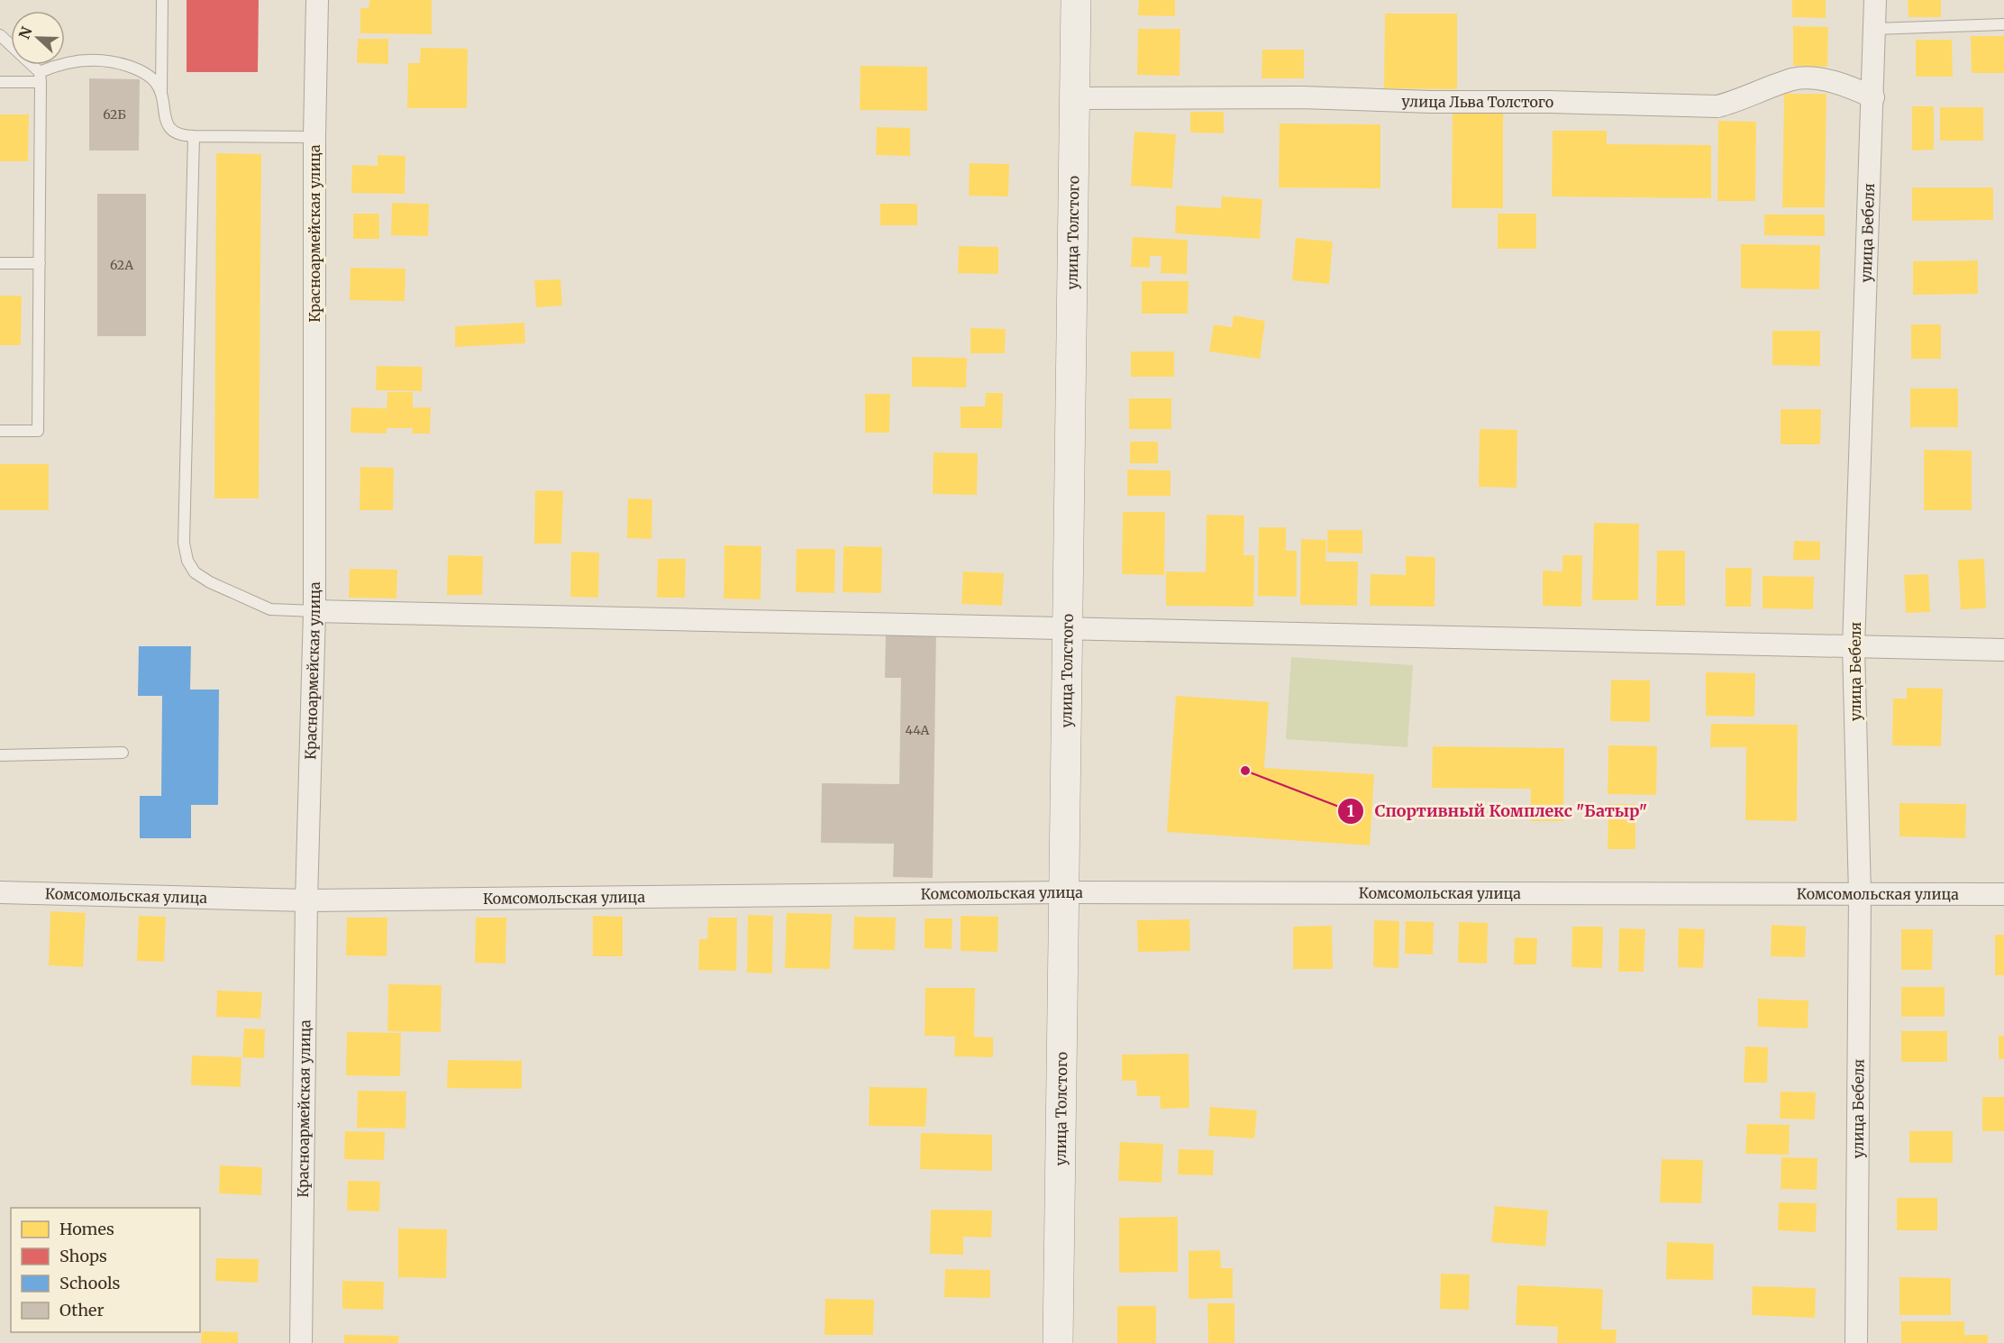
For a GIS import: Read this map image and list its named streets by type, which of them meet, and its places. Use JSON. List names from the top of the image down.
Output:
{
  "streets": {
    "street": [
      "улица Льва Толстого",
      "Красноармейская улица",
      "улица Толстого",
      "улица Бебеля",
      "Комсомольская улица"
    ]
  },
  "crossings": [
    ["улица Льва Толстого", "улица Толстого"],
    ["улица Льва Толстого", "улица Бебеля"],
    ["Красноармейская улица", "Комсомольская улица"],
    ["улица Толстого", "Комсомольская улица"],
    ["улица Бебеля", "Комсомольская улица"]
  ],
  "places": ["Спортивный Комплекс \"Батыр\""],
  "house_numbers": ["62Б", "62А", "44А"],
  "legend": [
    "Homes",
    "Shops",
    "Schools",
    "Other"
  ],
  "north": "left"
}
